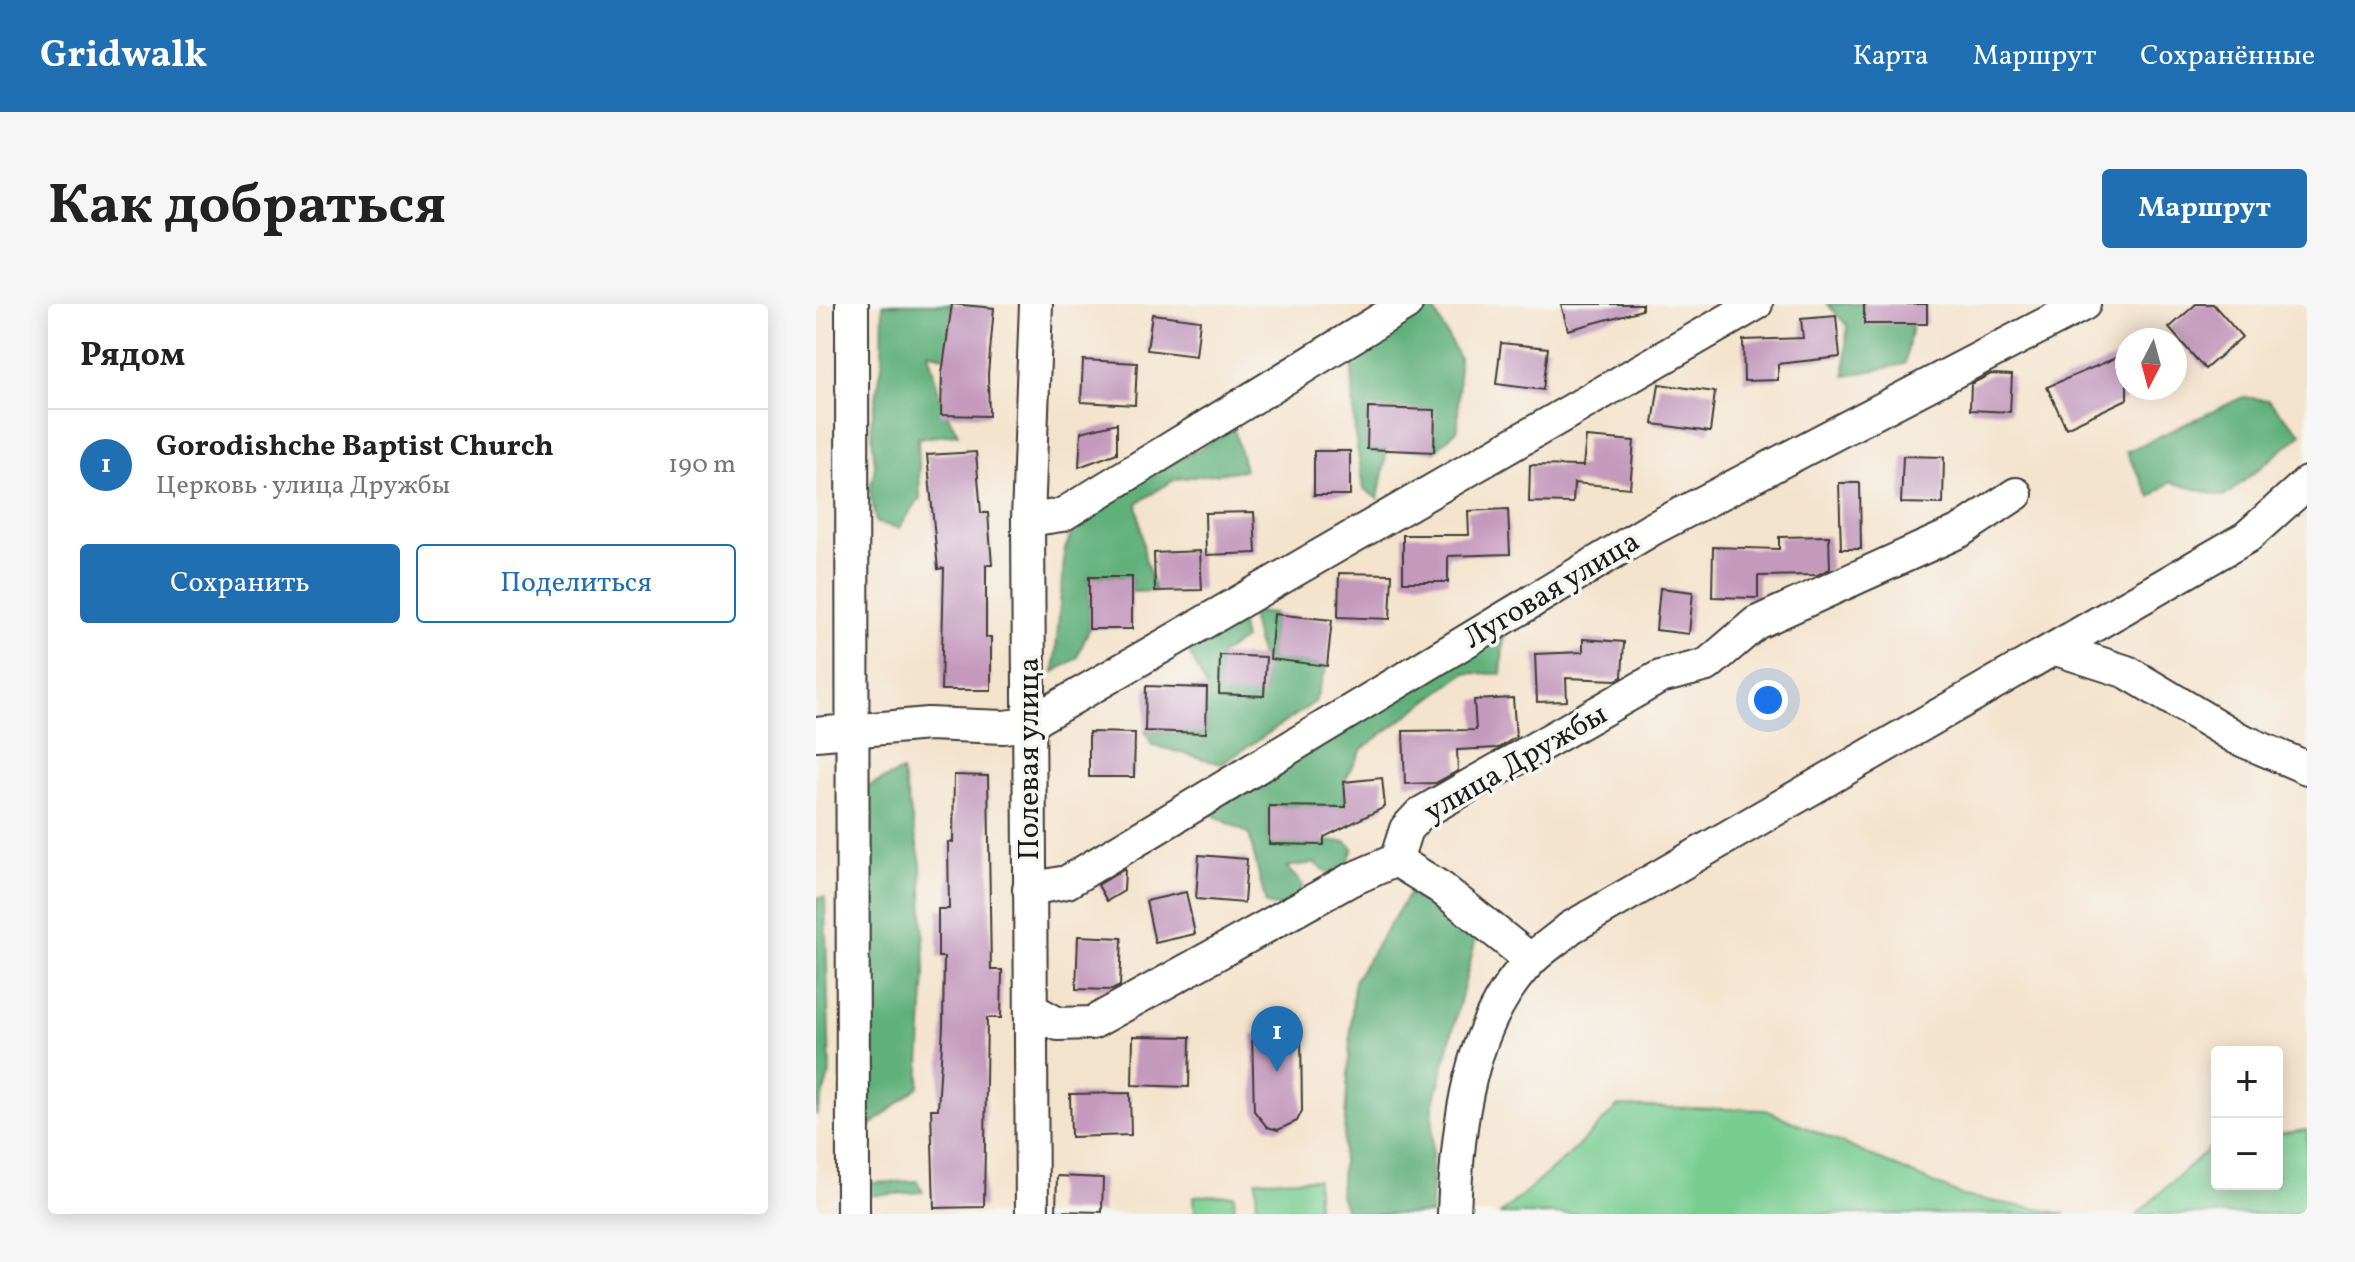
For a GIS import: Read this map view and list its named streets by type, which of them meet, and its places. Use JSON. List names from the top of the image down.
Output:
{
  "streets": {
    "street": ["Луговая улица", "Полевая улица", "улица Дружбы"]
  },
  "crossings": [
    ["Луговая улица", "Полевая улица"]
  ],
  "north": "bottom",
  "page": {
    "header": "Gridwalk",
    "nav": ["Карта", "Маршрут", "Сохранённые"],
    "title": "Как добраться",
    "buttons": [
      "Маршрут",
      ["Сохранить", "Поделиться"]
    ],
    "heading": "Рядом",
    "list": [
      {
        "mark": "1",
        "name": "Gorodishche Baptist Church",
        "note": "Церковь · улица Дружбы",
        "value": "190 m"
      }
    ],
    "pins": "1",
    "map_buttons": ["+", "−"]
  }
}
